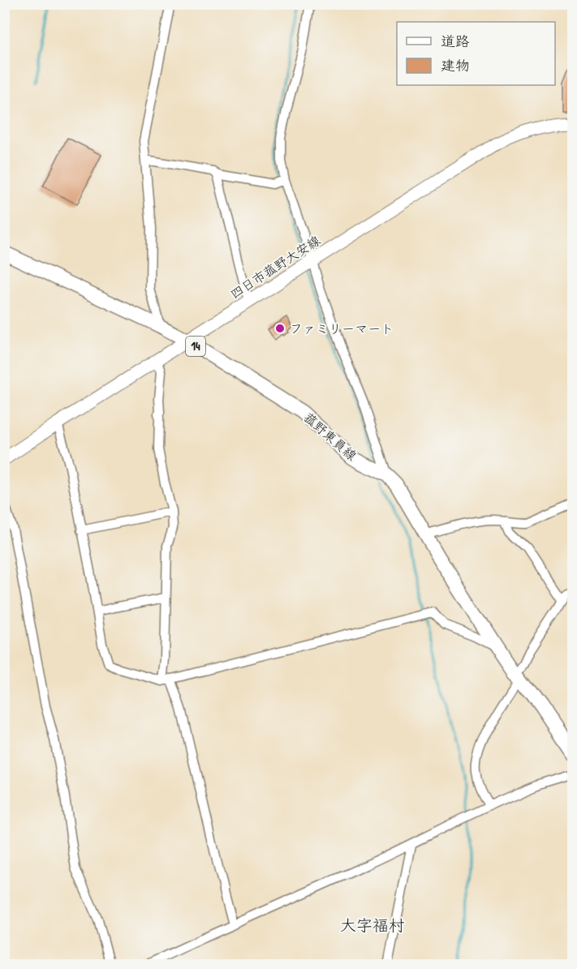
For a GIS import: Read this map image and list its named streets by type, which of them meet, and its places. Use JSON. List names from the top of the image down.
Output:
{
  "streets": {
    "main road": ["四日市菰野大安線", "14", "菰野東員線"]
  },
  "crossings": [
    ["四日市菰野大安線", "菰野東員線"]
  ],
  "districts": ["大字福村"],
  "places": ["ファミリーマート"],
  "legend": ["道路", "建物"]
}
